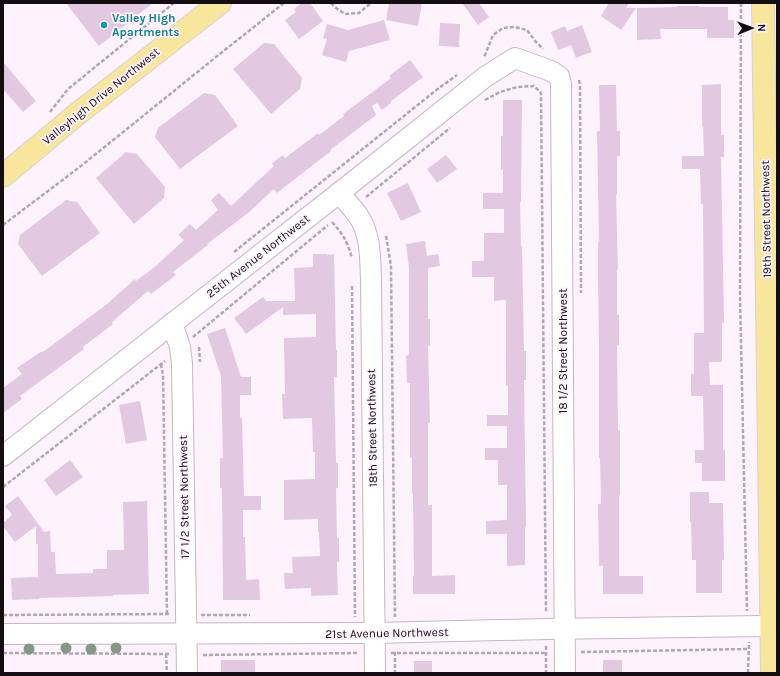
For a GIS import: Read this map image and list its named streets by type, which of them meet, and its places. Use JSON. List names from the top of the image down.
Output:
{
  "streets": {
    "main road": ["Valleyhigh Drive Northwest", "19th Street Northwest"],
    "street": [
      "25th Avenue Northwest",
      "18 1/2 Street Northwest",
      "18th Street Northwest",
      "17 1/2 Street Northwest",
      "21st Avenue Northwest"
    ]
  },
  "crossings": [
    ["19th Street Northwest", "21st Avenue Northwest"],
    ["25th Avenue Northwest", "18 1/2 Street Northwest"],
    ["25th Avenue Northwest", "18th Street Northwest"],
    ["25th Avenue Northwest", "17 1/2 Street Northwest"],
    ["18 1/2 Street Northwest", "21st Avenue Northwest"],
    ["18th Street Northwest", "21st Avenue Northwest"],
    ["17 1/2 Street Northwest", "21st Avenue Northwest"]
  ],
  "places": ["Valley High Apartments"],
  "north": "right"
}
